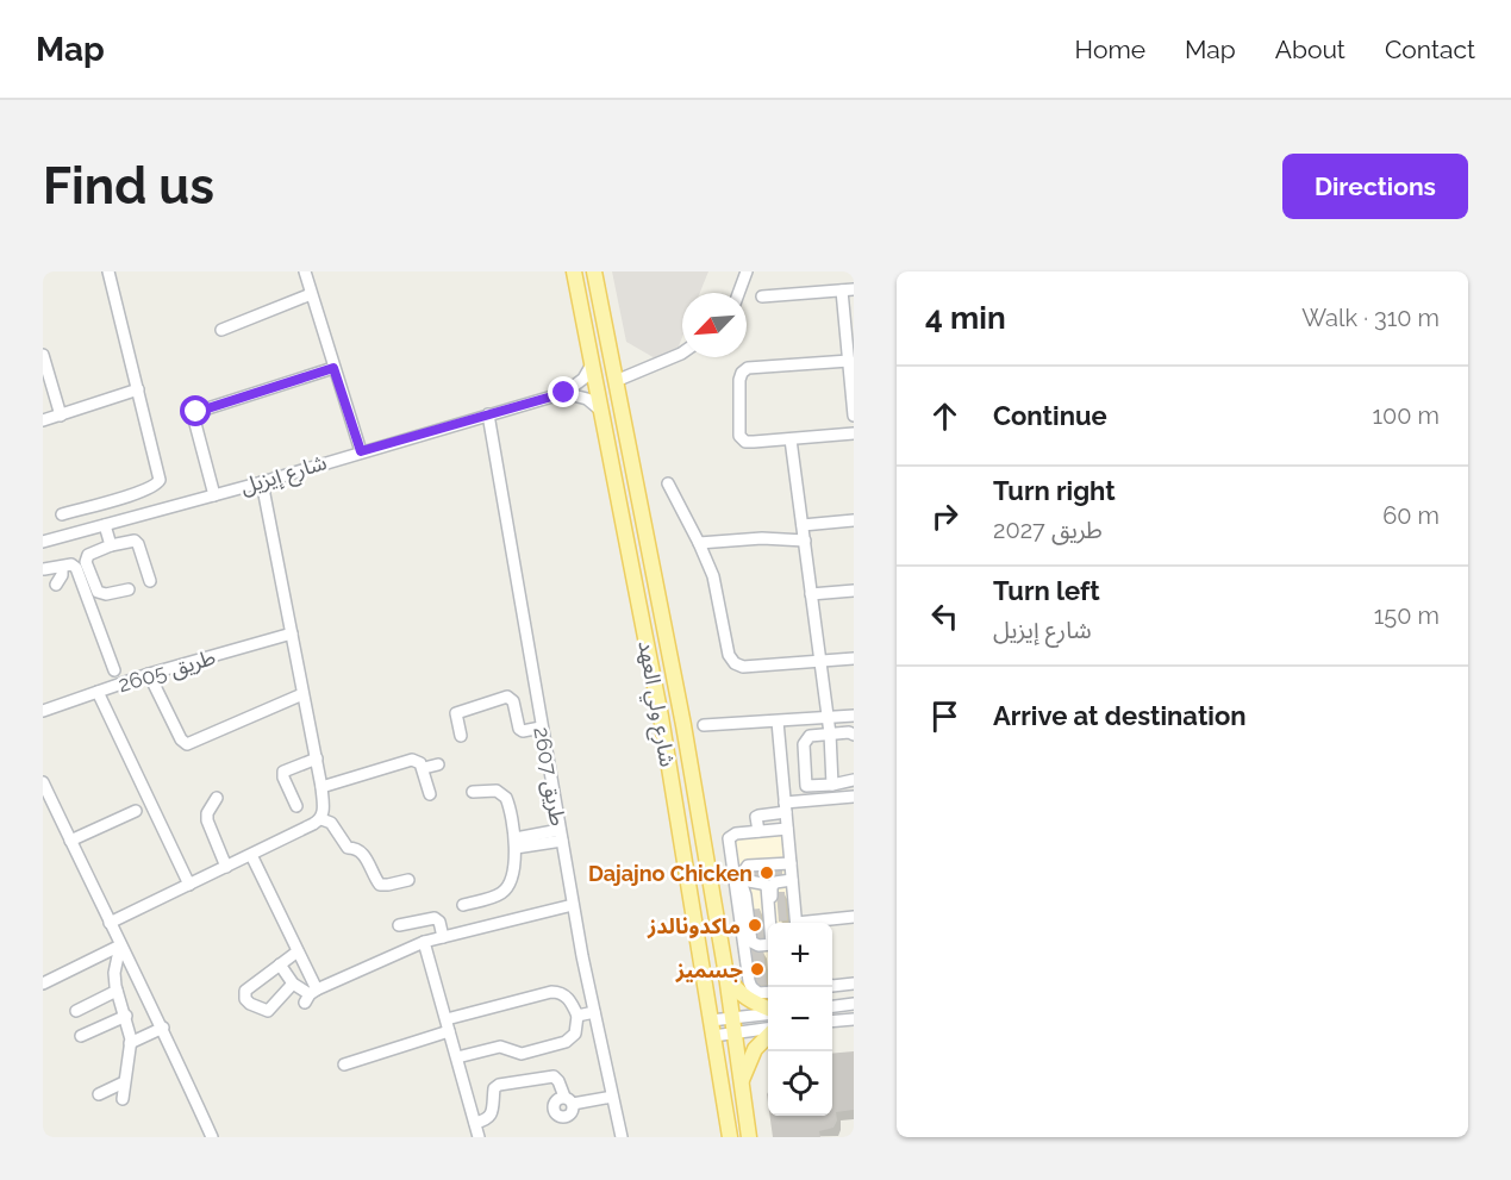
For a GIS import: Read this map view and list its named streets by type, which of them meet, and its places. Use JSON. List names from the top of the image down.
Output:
{
  "streets": {
    "main road": ["شارع ولي العهد"],
    "street": ["شارع إيزيل", "طريق 2605", "طريق 2607"]
  },
  "crossings": [
    ["شارع إيزيل", "شارع ولي العهد"],
    ["شارع إيزيل", "طريق 2607"]
  ],
  "places": ["Dajajno Chicken", "ماكدونالدز", "جسميز"],
  "north": "bottom left",
  "page": {
    "header": "Map",
    "nav": [
      "Home",
      "Map",
      "About",
      "Contact"
    ],
    "buttons": "Directions",
    "title": "Find us",
    "heading": ["4 min", "Walk · 310 m"],
    "list": [
      ["Continue", "100 m"],
      ["Turn right", "طريق 2027", "60 m"],
      ["Turn left", "شارع إيزيل", "150 m"],
      "Arrive at destination"
    ],
    "map_buttons": ["+", "−"]
  }
}
